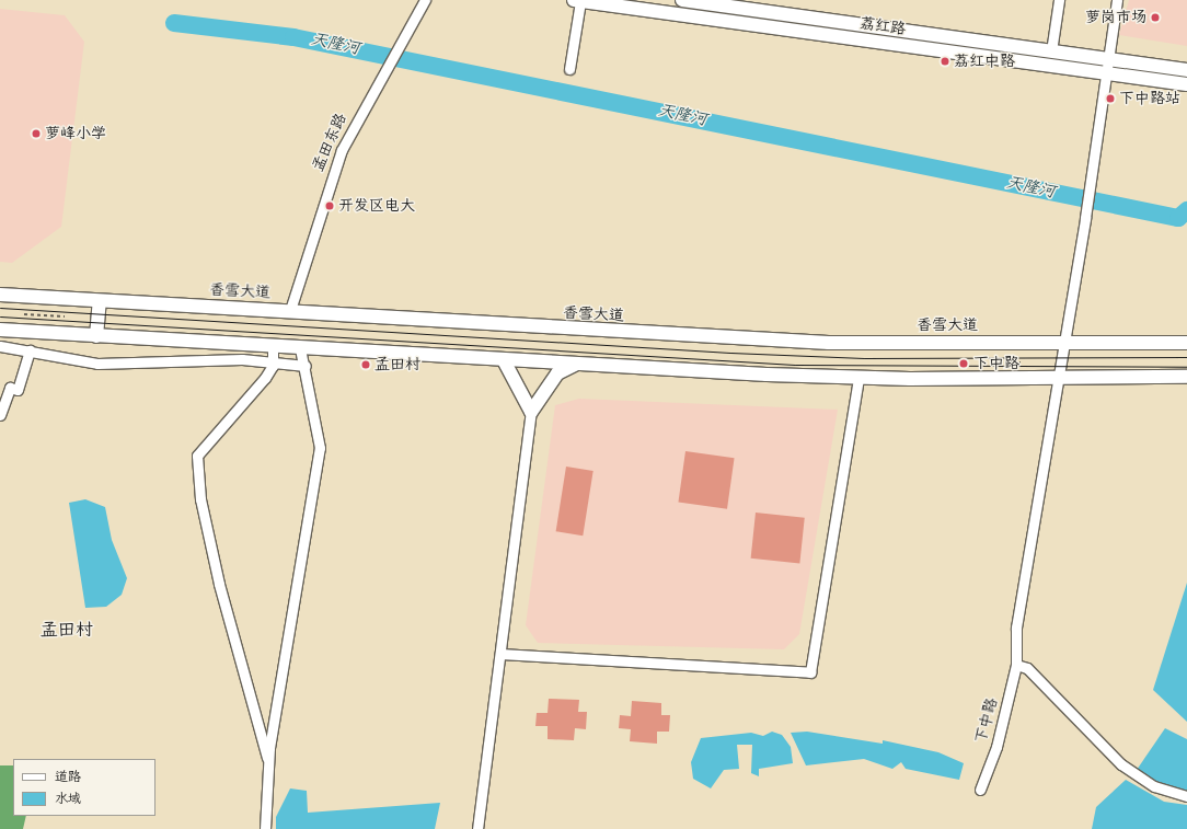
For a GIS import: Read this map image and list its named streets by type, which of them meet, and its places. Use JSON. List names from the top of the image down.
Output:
{
  "streets": {
    "main road": ["荔红路", "香雪大道"],
    "street": ["孟田东路", "下中路"]
  },
  "crossings": [
    ["荔红路", "下中路"],
    ["孟田东路", "香雪大道"],
    ["香雪大道", "下中路"]
  ],
  "districts": ["孟田村"],
  "water": ["天隆河"],
  "places": [
    "萝岗市场",
    "荔红中路",
    "下中路站",
    "萝峰小学",
    "开发区电大",
    "下中路",
    "孟田村"
  ],
  "legend": ["道路", "水域"]
}
